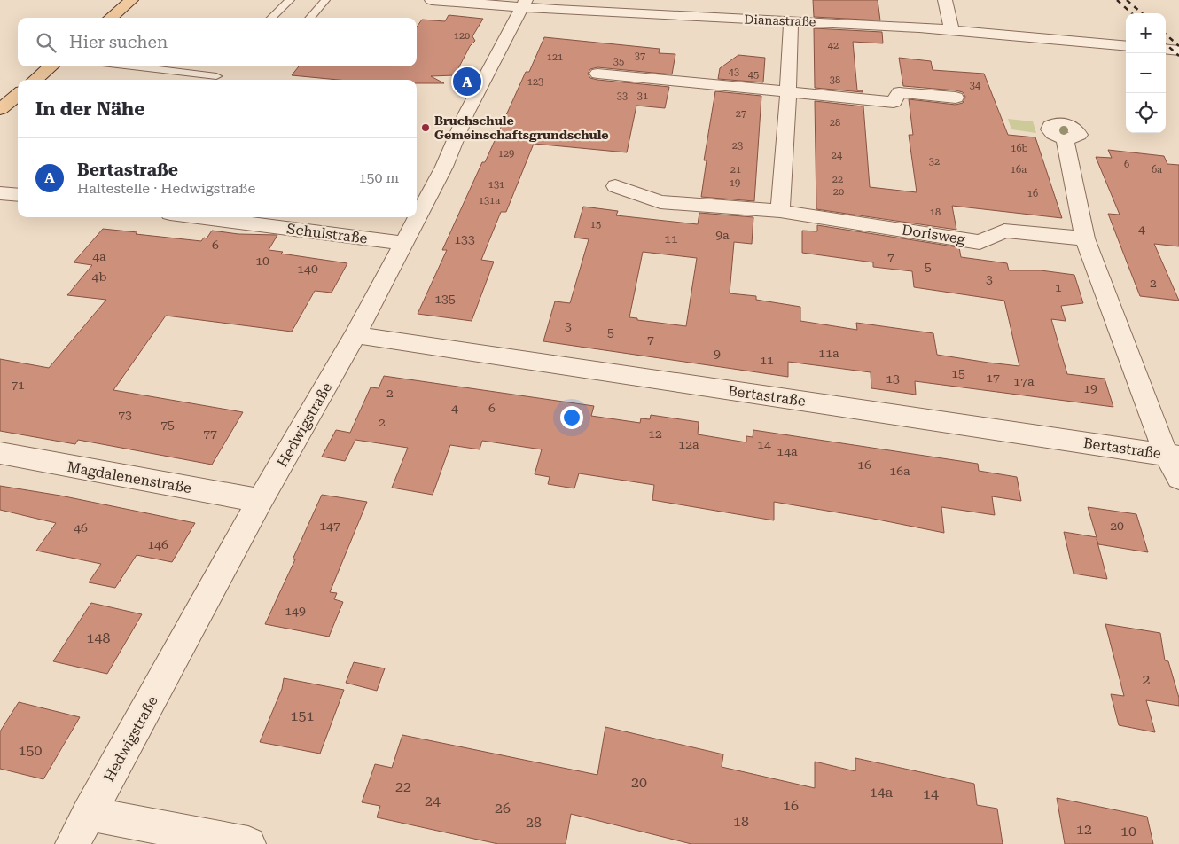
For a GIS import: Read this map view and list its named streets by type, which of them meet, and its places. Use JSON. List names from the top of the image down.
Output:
{
  "streets": {
    "street": [
      "Dianastraße",
      "Schulstraße",
      "Dorisweg",
      "Bertastraße",
      "Hedwigstraße",
      "Magdalenenstraße"
    ]
  },
  "crossings": [
    ["Dianastraße", "Hedwigstraße"],
    ["Schulstraße", "Hedwigstraße"],
    ["Bertastraße", "Hedwigstraße"],
    ["Hedwigstraße", "Magdalenenstraße"]
  ],
  "places": ["Bruchschule Gemeinschaftsgrundschule"],
  "house_numbers": [
    "120",
    "42",
    "37",
    "121",
    "35",
    "43",
    "45",
    "38",
    "123",
    "34",
    "33",
    "31",
    "27",
    "28",
    "23",
    "16b",
    "129",
    "24",
    "32",
    "6",
    "21",
    "16a",
    "6a",
    "22",
    "19",
    "131",
    "20",
    "16",
    "131a",
    "18",
    "15",
    "4",
    "9a",
    "11",
    "133",
    "6",
    "4a",
    "7",
    "10",
    "5",
    "140",
    "4b",
    "3",
    "2",
    "1",
    "135",
    "3",
    "5",
    "7",
    "11a",
    "9",
    "11",
    "15",
    "17",
    "13",
    "17a",
    "71",
    "19",
    "2",
    "4",
    "6",
    "73",
    "2",
    "75",
    "77",
    "12",
    "12a",
    "14",
    "14a",
    "16",
    "16a",
    "147",
    "20",
    "46",
    "146",
    "149",
    "148",
    "2",
    "151",
    "150",
    "20",
    "22",
    "14a",
    "14",
    "24",
    "16",
    "26",
    "18",
    "28",
    "12",
    "10"
  ],
  "page": {
    "map_buttons": ["+", "−"],
    "search": "Hier suchen",
    "pins": "A",
    "heading": "In der Nähe",
    "list": [
      {
        "mark": "A",
        "name": "Bertastraße",
        "note": "Haltestelle · Hedwigstraße",
        "value": "150 m"
      }
    ]
  }
}
